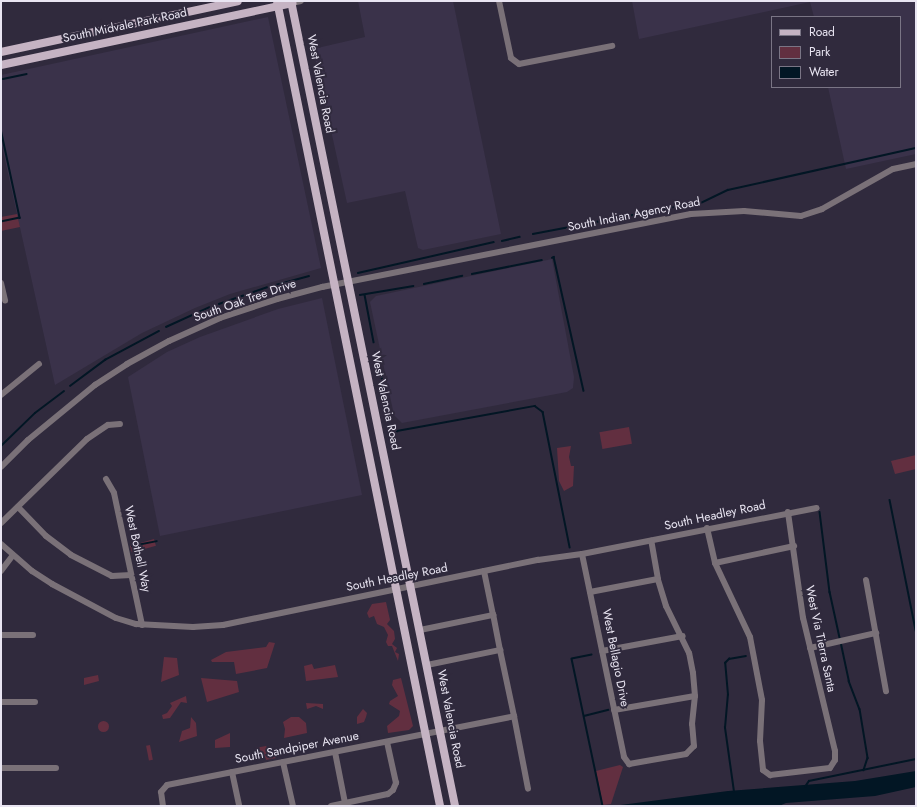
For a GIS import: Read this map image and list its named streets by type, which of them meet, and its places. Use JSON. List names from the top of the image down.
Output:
{
  "streets": {
    "main road": ["South Midvale Park Road", "West Valencia Road"],
    "street": [
      "South Indian Agency Road",
      "South Oak Tree Drive",
      "South Headley Road",
      "West Bothell Way",
      "West Via Tierra Santa",
      "West Bellagio Drive",
      "South Sandpiper Avenue"
    ]
  },
  "crossings": [
    ["South Midvale Park Road", "West Valencia Road"],
    ["West Valencia Road", "South Indian Agency Road"],
    ["West Valencia Road", "South Oak Tree Drive"],
    ["West Valencia Road", "South Headley Road"],
    ["West Valencia Road", "South Sandpiper Avenue"],
    ["South Indian Agency Road", "South Oak Tree Drive"],
    ["South Headley Road", "West Bothell Way"],
    ["South Headley Road", "West Via Tierra Santa"],
    ["South Headley Road", "West Bellagio Drive"]
  ],
  "legend": ["Road", "Park", "Water"]
}
